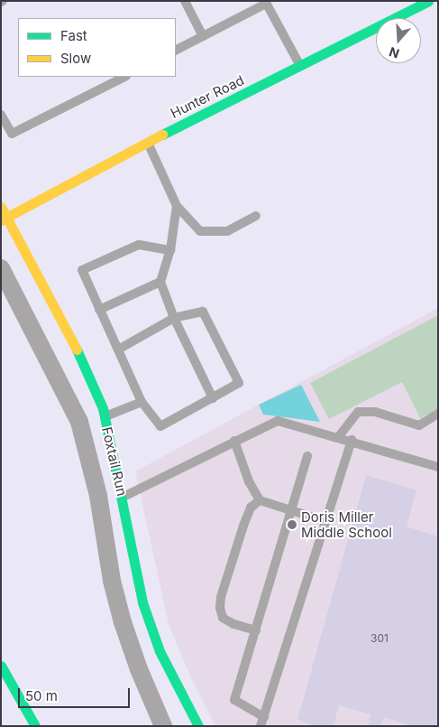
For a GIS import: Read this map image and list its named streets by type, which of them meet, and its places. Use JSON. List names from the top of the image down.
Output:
{
  "streets": {
    "street": ["Hunter Road", "Foxtail Run"]
  },
  "crossings": [
    ["Hunter Road", "Foxtail Run"]
  ],
  "places": ["Doris Miller Middle School"],
  "house_numbers": ["301"],
  "legend": ["Fast", "Slow"],
  "scale_bar": "50 m",
  "north": "bottom"
}
